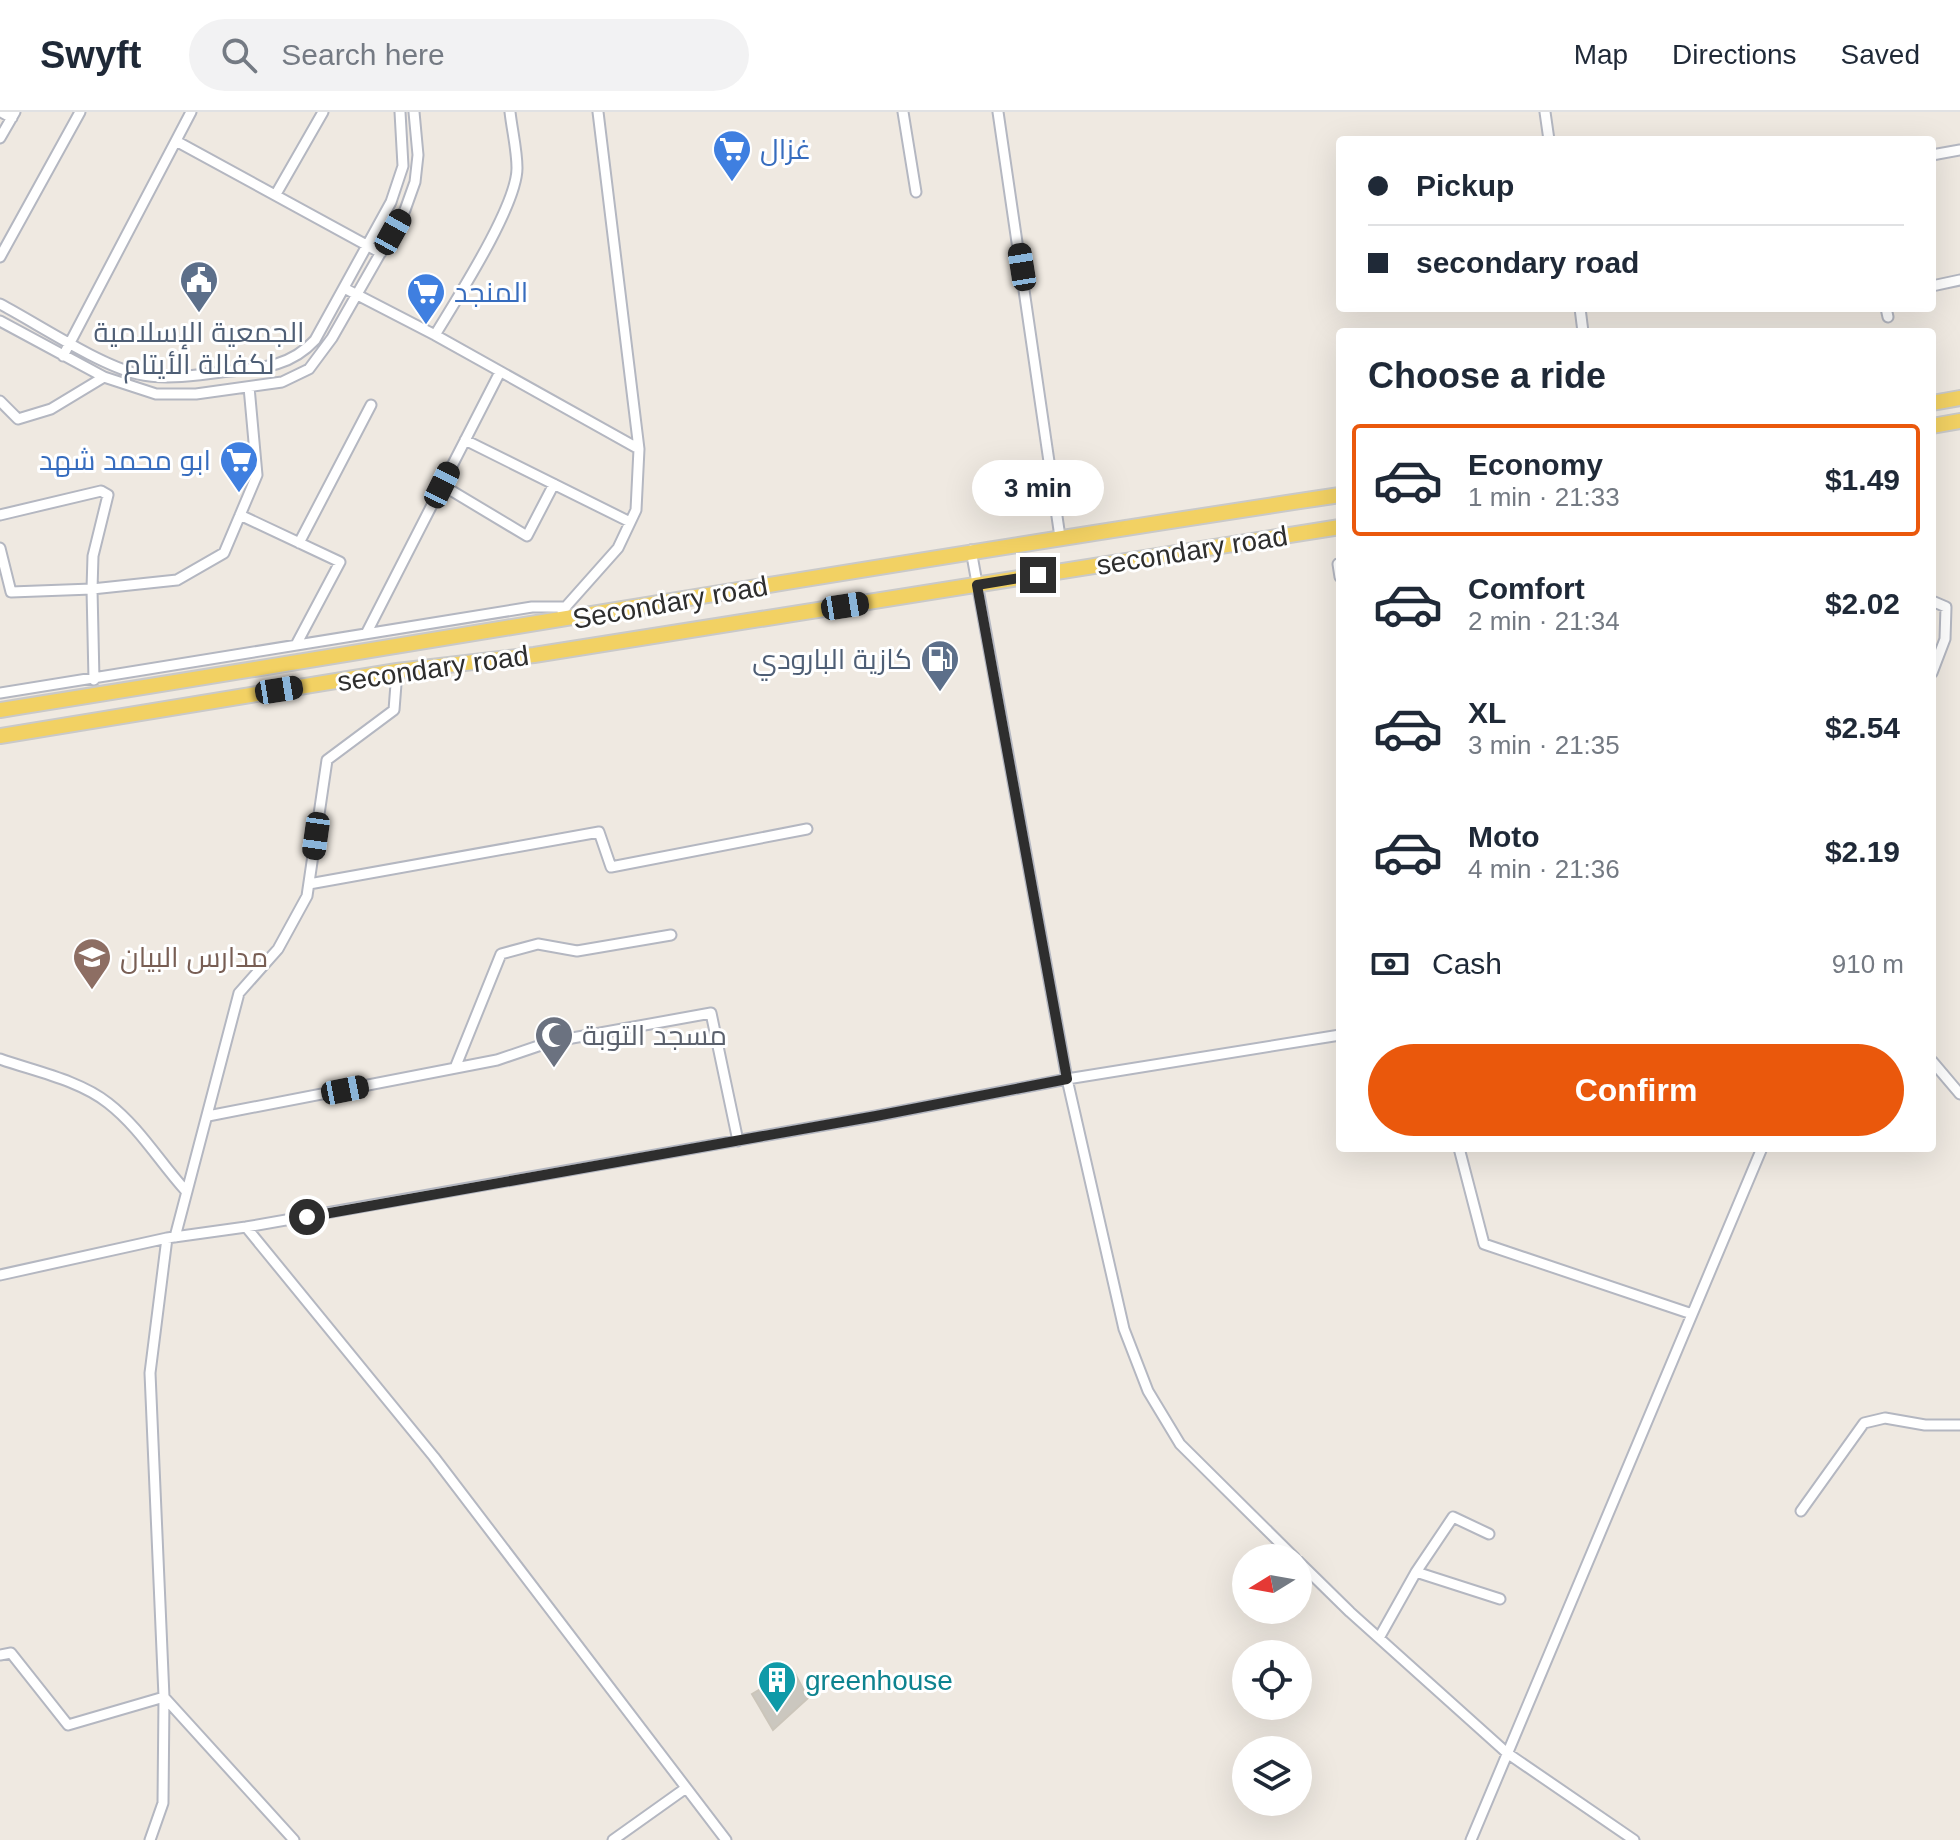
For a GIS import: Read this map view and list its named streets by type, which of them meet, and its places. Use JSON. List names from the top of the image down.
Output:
{
  "streets": {
    "main road": ["secondary road", "Secondary road"]
  },
  "places": {
    "supermarket": ["غزال", "المنجد", "ابو محمد شهد"],
    "public building": ["الجمعية الإسلامية لكفالة الأيتام"],
    "fuel station": ["كازية البارودي"],
    "school or university": ["مدارس البيان"],
    "mosque": ["مسجد التوبة"],
    "building": ["greenhouse"]
  },
  "north": "left",
  "page": {
    "header": "Swyft",
    "search": "Search here",
    "nav": ["Map", "Directions", "Saved"],
    "banner": ["Pickup", "secondary road"],
    "heading": "Choose a ride",
    "list": [
      {
        "name": "Economy",
        "note": "1 min · 21:33",
        "value": "$1.49"
      },
      {
        "name": "Comfort",
        "note": "2 min · 21:34",
        "value": "$2.02"
      },
      {
        "name": "XL",
        "note": "3 min · 21:35",
        "value": "$2.54"
      },
      {
        "name": "Moto",
        "note": "4 min · 21:36",
        "value": "$2.19"
      }
    ],
    "bubble": "3 min",
    "pay": ["Cash", "910 m"],
    "buttons": "Confirm"
  }
}
